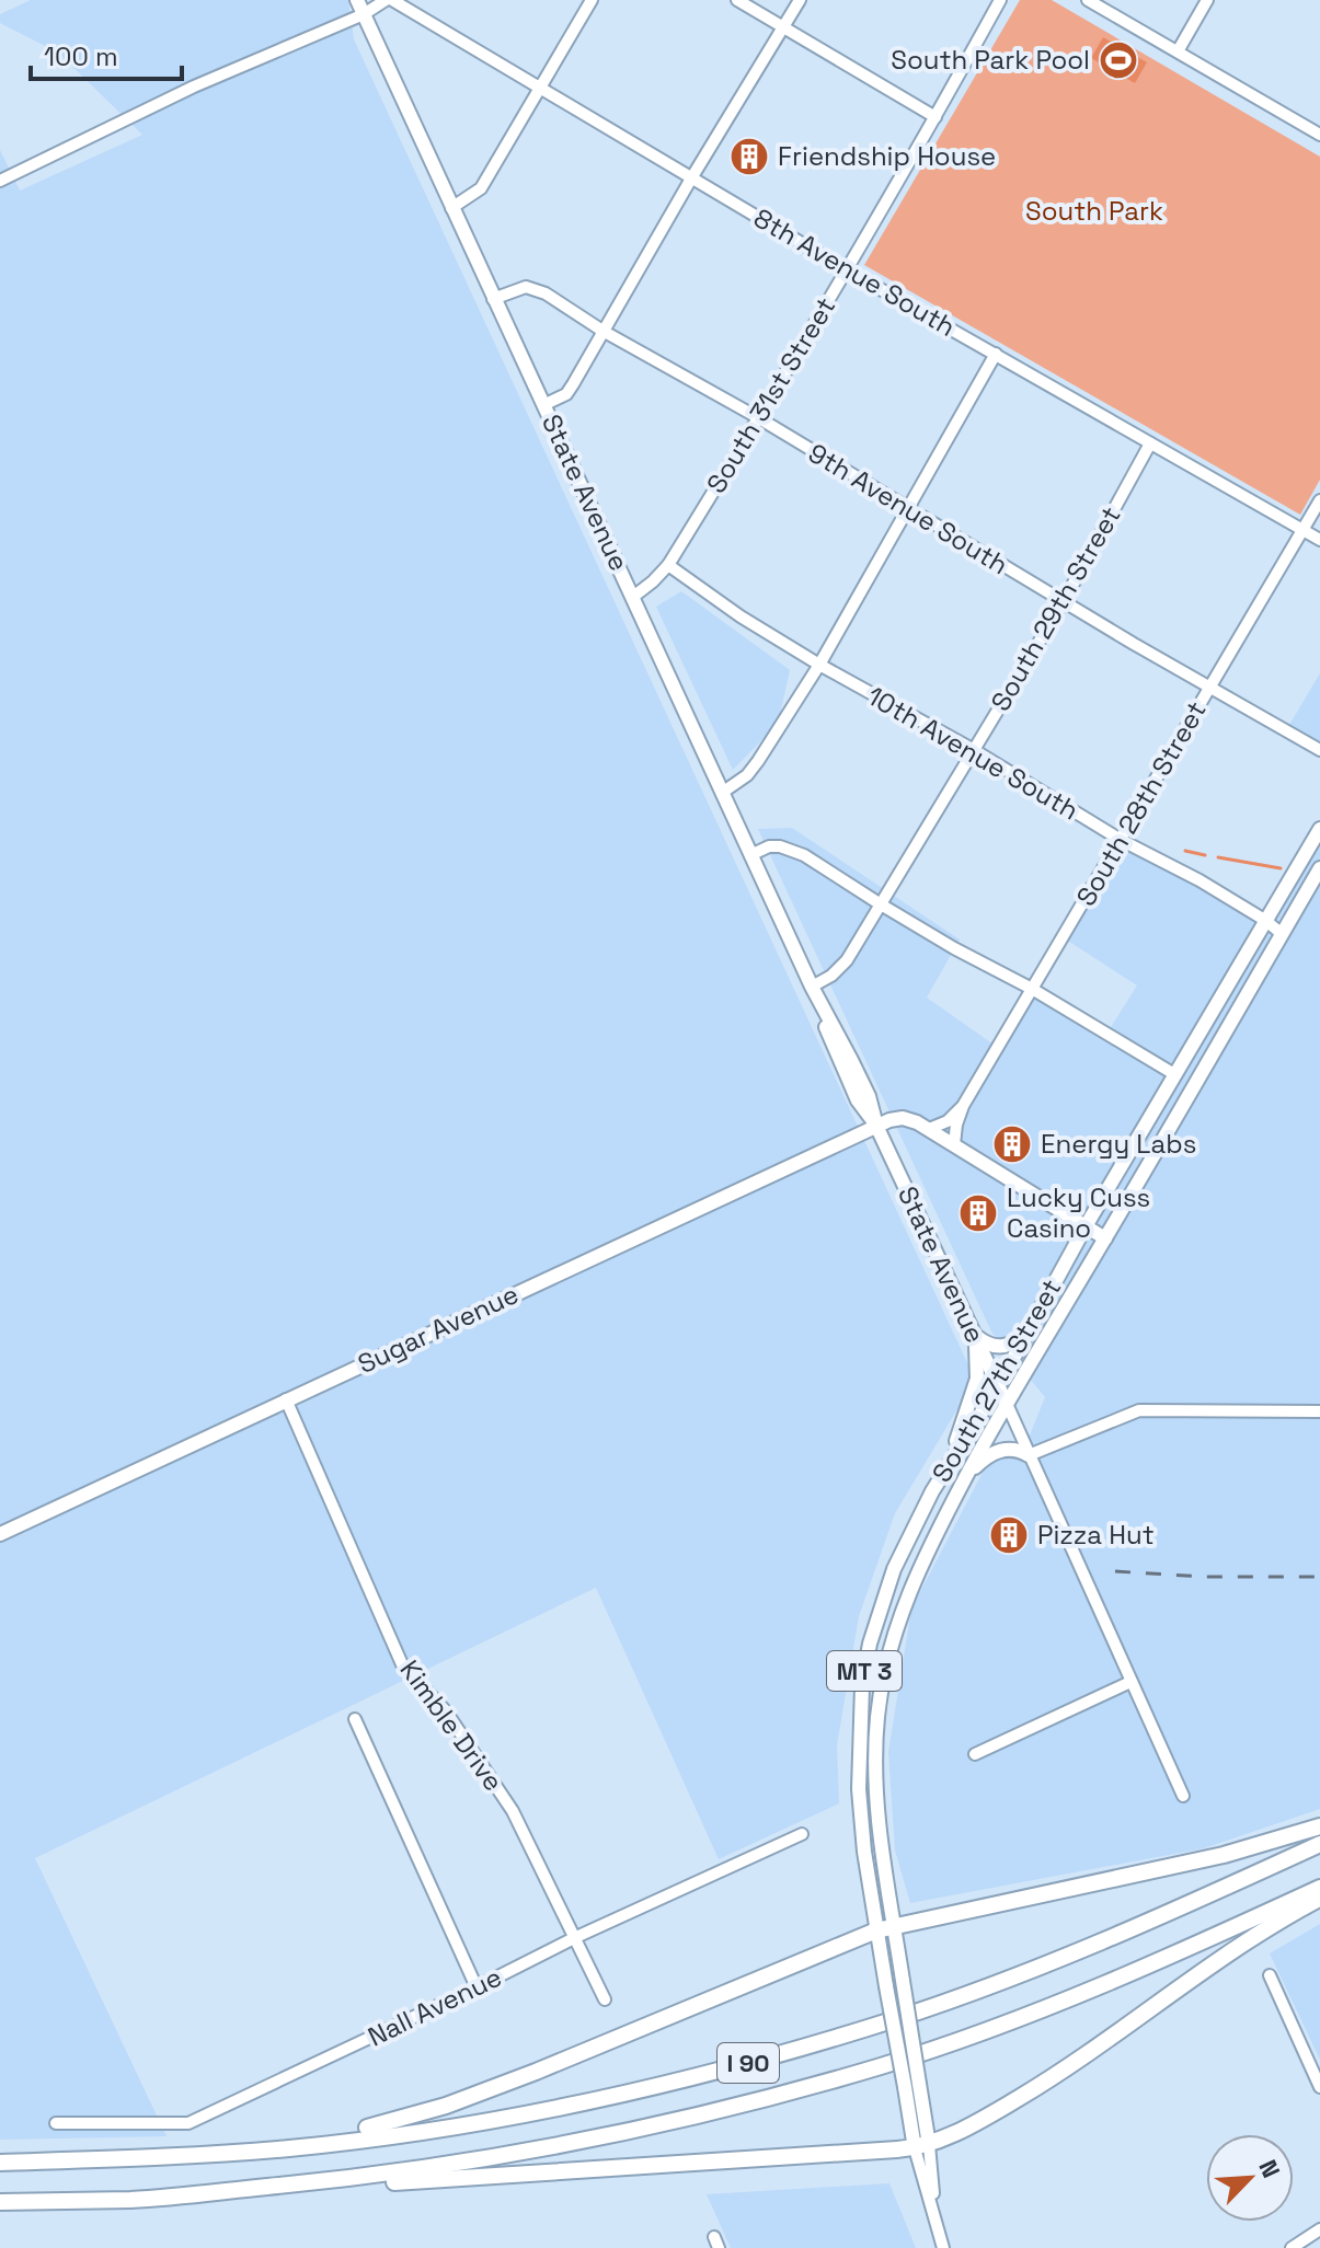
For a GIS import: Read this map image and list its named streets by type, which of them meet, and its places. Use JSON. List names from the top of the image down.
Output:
{
  "streets": {
    "highway": ["I 90"],
    "main road": [
      "State Avenue",
      "Sugar Avenue",
      "South 27th Street",
      "MT 3"
    ],
    "street": [
      "8th Avenue South",
      "South 31st Street",
      "9th Avenue South",
      "South 29th Street",
      "10th Avenue South",
      "South 28th Street",
      "Kimble Drive",
      "Nall Avenue"
    ]
  },
  "crossings": [
    ["8th Avenue South", "South 31st Street"],
    ["8th Avenue South", "South 29th Street"],
    ["8th Avenue South", "South 28th Street"],
    ["South 31st Street", "State Avenue"],
    ["South 31st Street", "9th Avenue South"],
    ["South 31st Street", "10th Avenue South"],
    ["State Avenue", "9th Avenue South"],
    ["State Avenue", "South 29th Street"],
    ["State Avenue", "Sugar Avenue"],
    ["State Avenue", "South 27th Street"],
    ["9th Avenue South", "South 29th Street"],
    ["9th Avenue South", "South 28th Street"],
    ["South 29th Street", "10th Avenue South"],
    ["10th Avenue South", "South 28th Street"],
    ["10th Avenue South", "South 27th Street"],
    ["Sugar Avenue", "Kimble Drive"],
    ["South 27th Street", "MT 3"],
    ["Kimble Drive", "Nall Avenue"]
  ],
  "parks": ["South Park"],
  "places": {
    "sports": ["South Park Pool"],
    "building": [
      "Friendship House",
      "Energy Labs",
      "Lucky Cuss Casino",
      "Pizza Hut"
    ]
  },
  "scale_bar": "100 m",
  "north": "top right"
}
